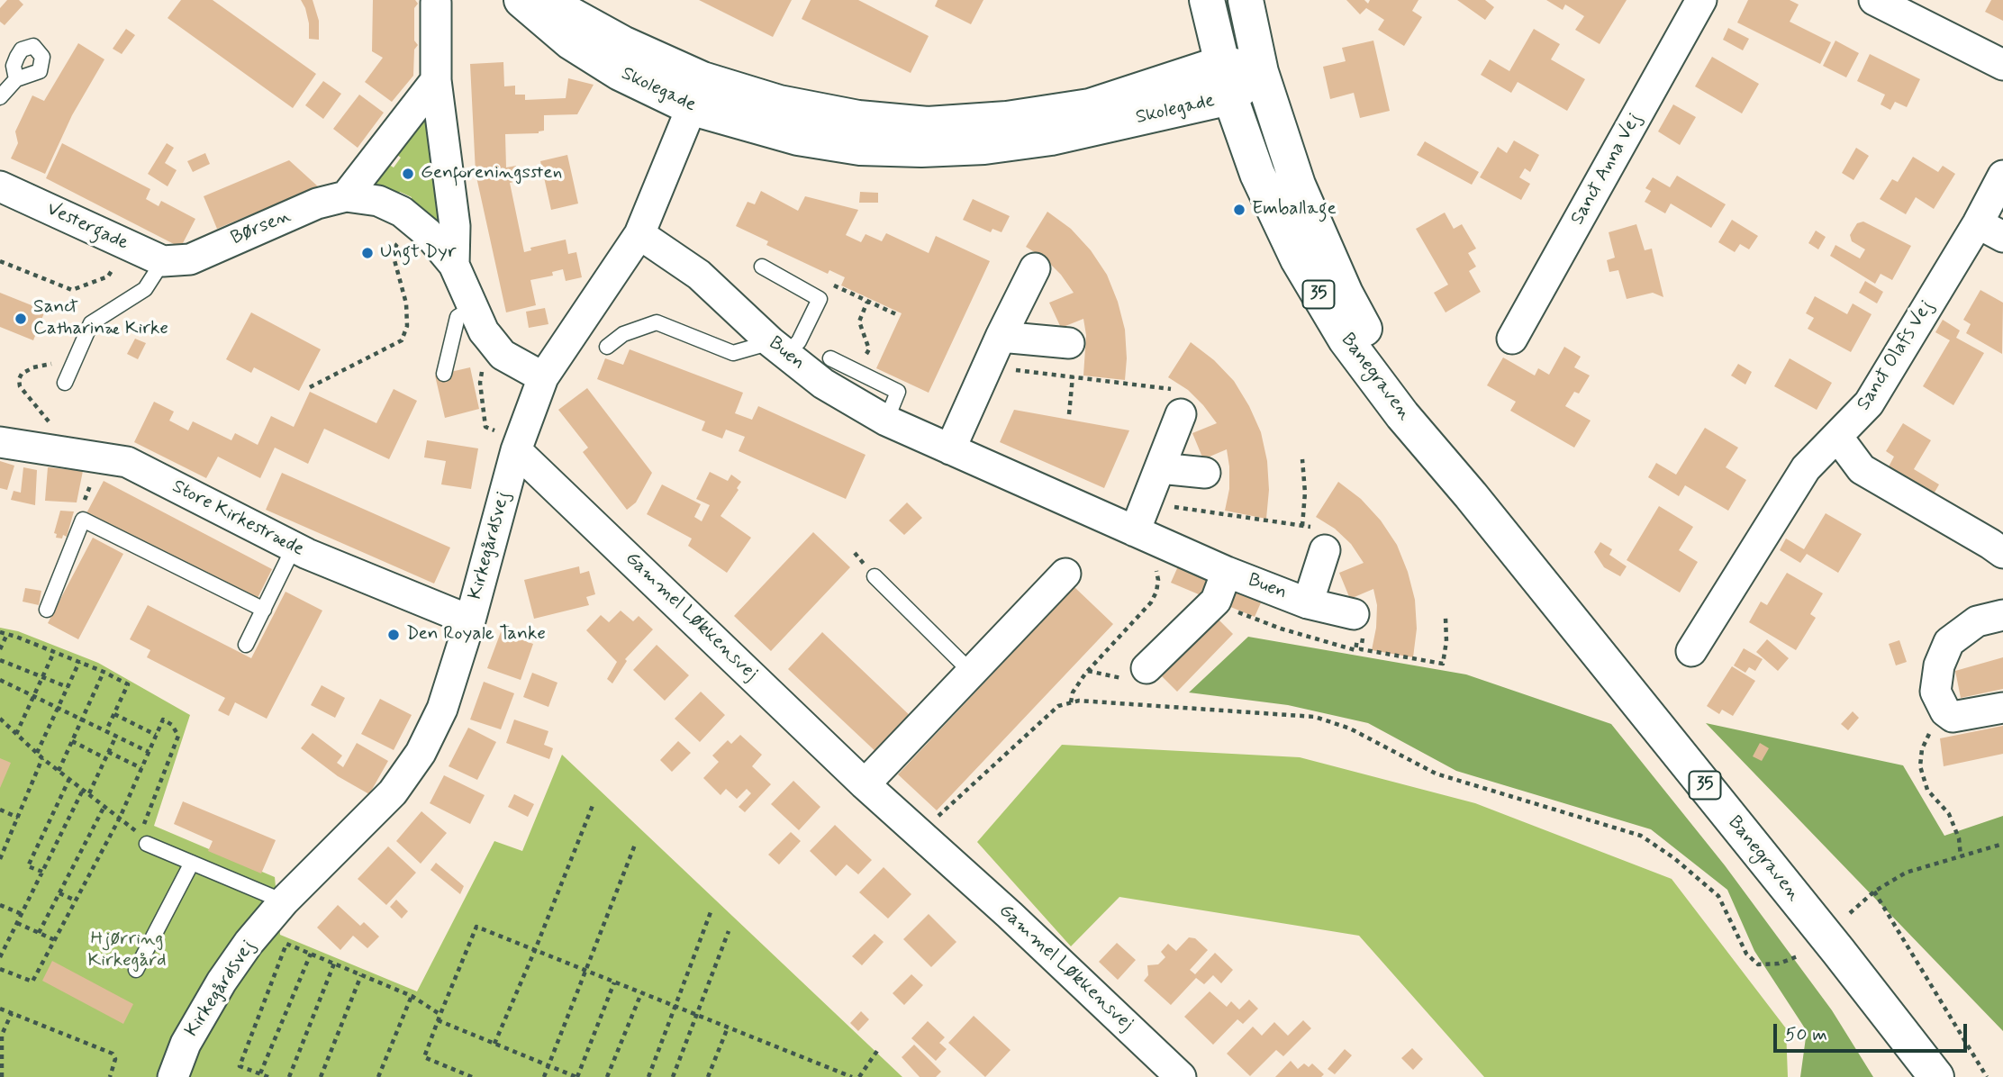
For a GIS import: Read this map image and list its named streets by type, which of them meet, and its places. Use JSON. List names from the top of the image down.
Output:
{
  "streets": {
    "main road": ["Skolegade", "35", "Banegraven"],
    "street": [
      "Sanct Anna Vej",
      "Vestergade",
      "Børsen",
      "Buen",
      "Sanct Olafs Vej",
      "Store Kirkestræde",
      "Kirkegårdsvej",
      "Gammel Løkkensvej"
    ]
  },
  "crossings": [
    ["Skolegade", "Banegraven"],
    ["Skolegade", "Kirkegårdsvej"],
    ["Vestergade", "Børsen"],
    ["Børsen", "Kirkegårdsvej"],
    ["Buen", "Kirkegårdsvej"],
    ["Store Kirkestræde", "Kirkegårdsvej"],
    ["Kirkegårdsvej", "Gammel Løkkensvej"]
  ],
  "parks": ["Hjørring Kirkegård"],
  "places": [
    "Genforeningssten",
    "Emballage",
    "Ungt Dyr",
    "Sanct Catharinæ Kirke",
    "Den Royale Tanke"
  ],
  "scale_bar": "50 m"
}
